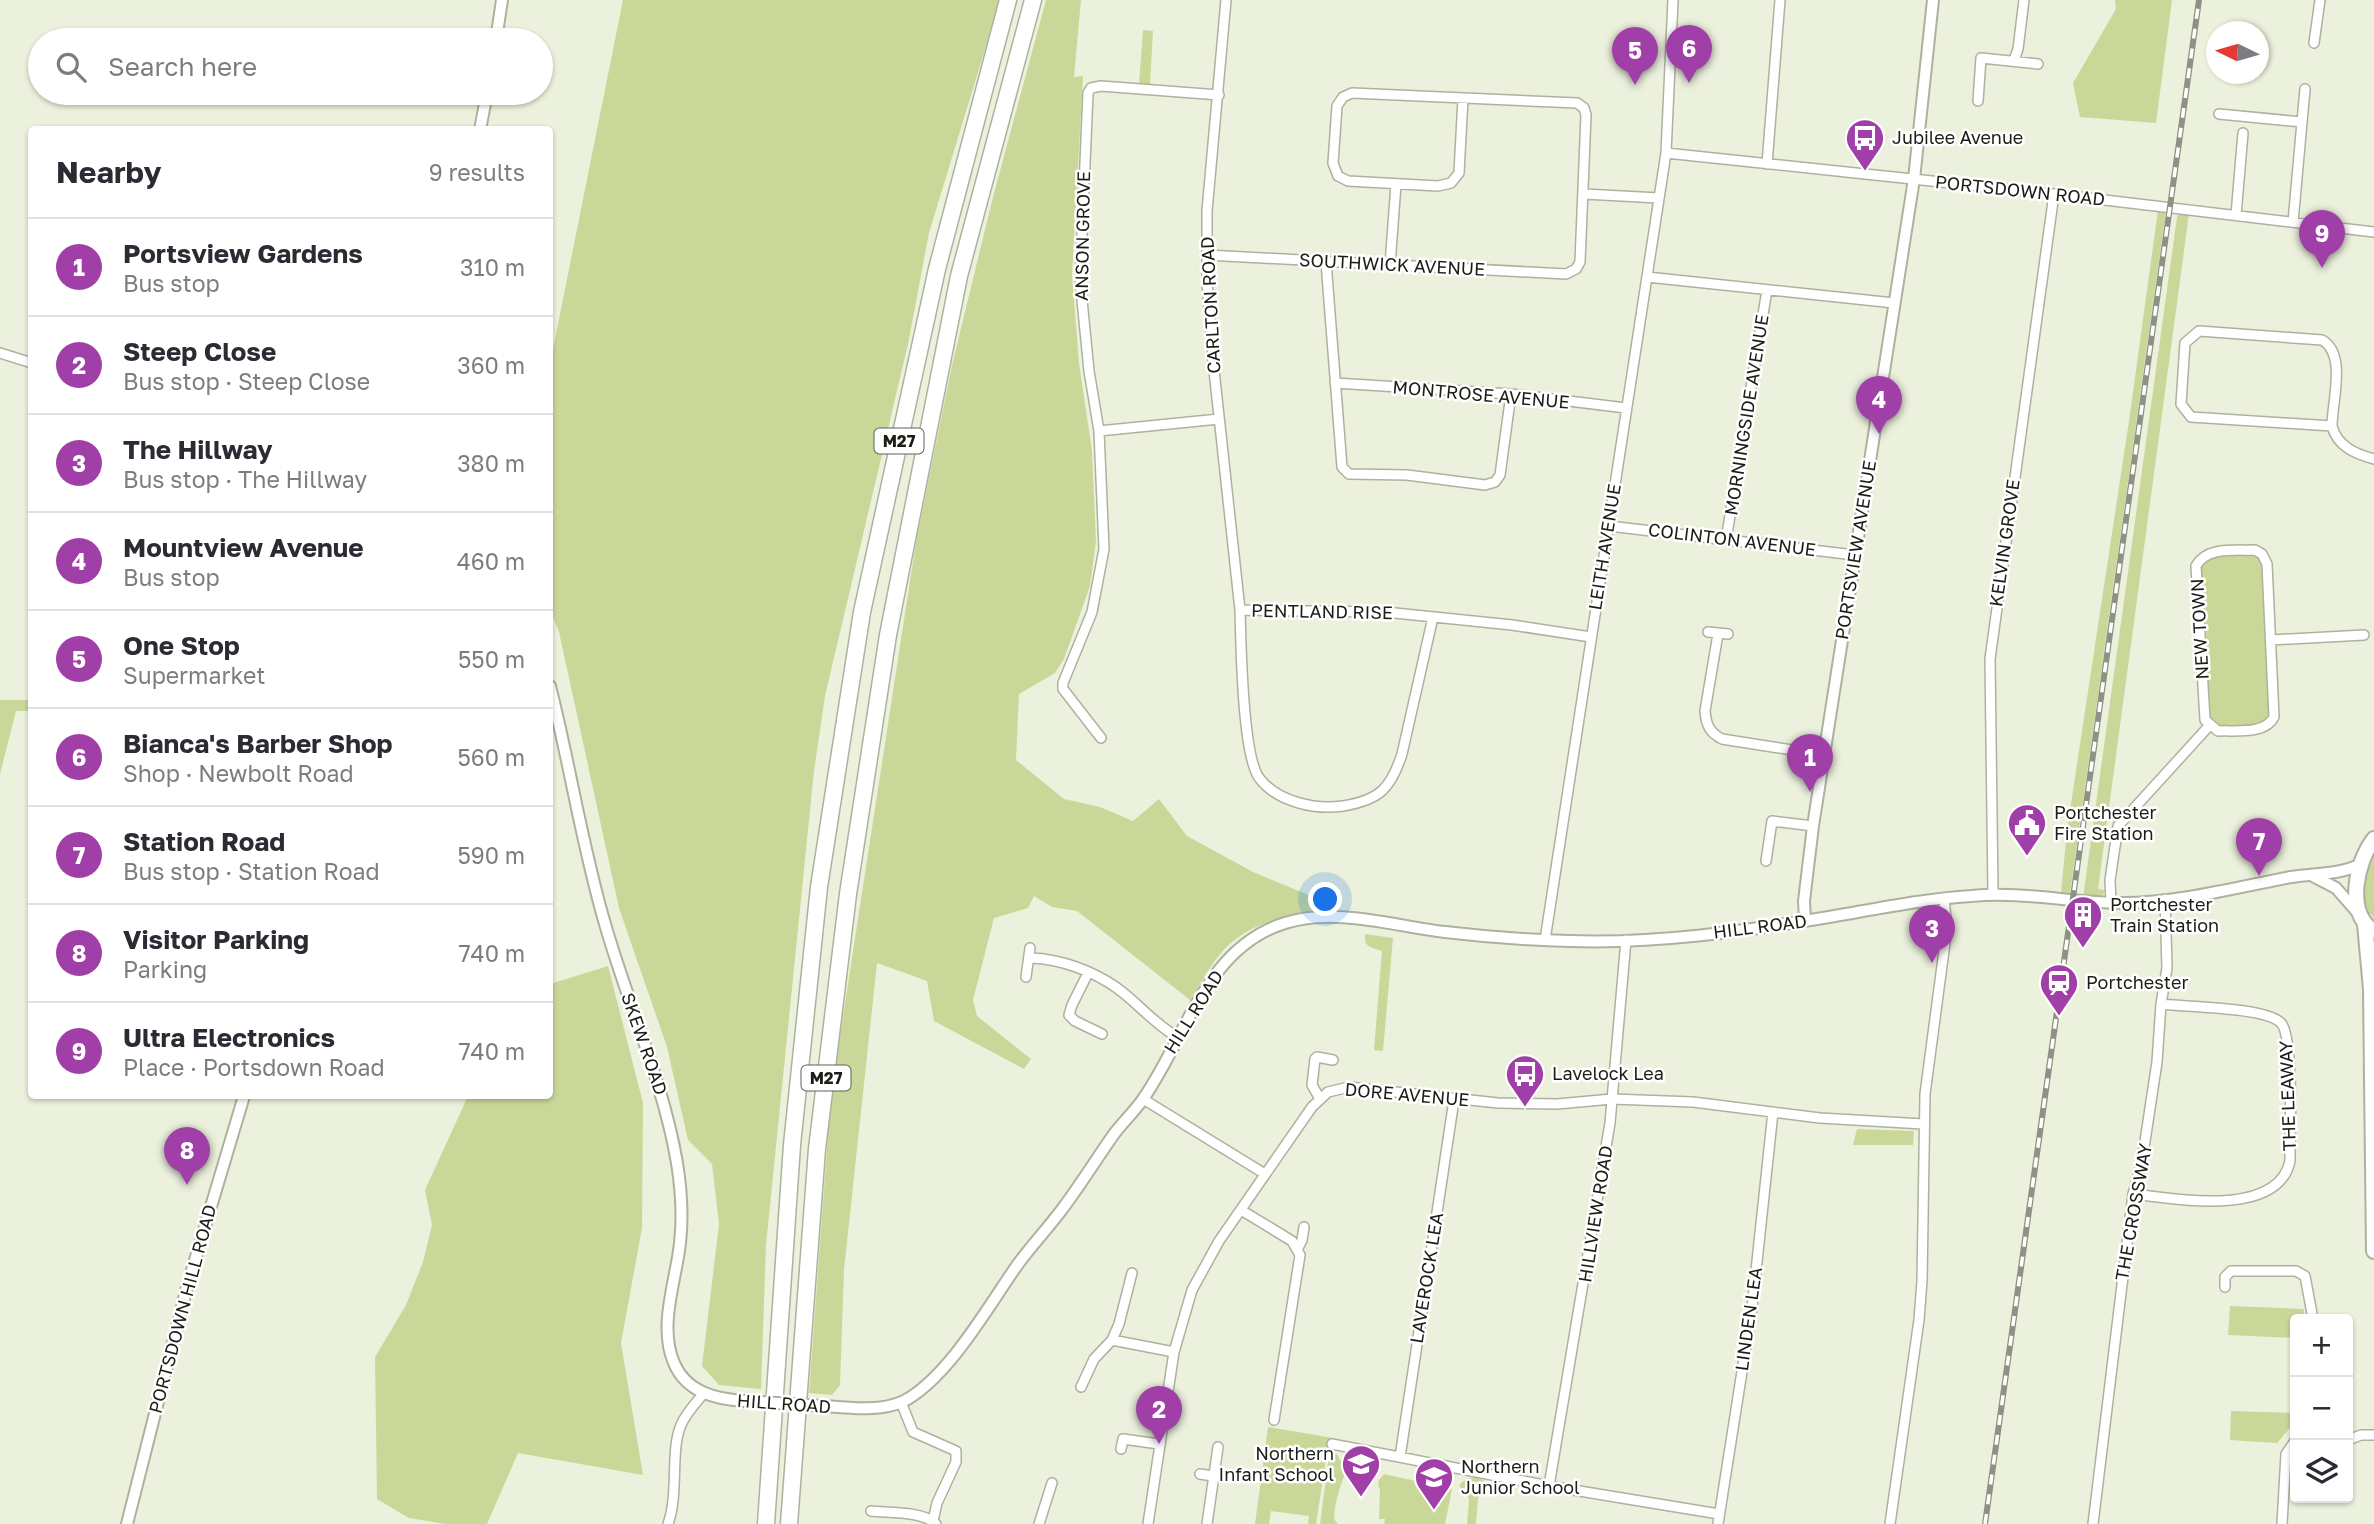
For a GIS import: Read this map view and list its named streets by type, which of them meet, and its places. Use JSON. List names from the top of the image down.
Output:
{
  "streets": {
    "highway": ["M27"],
    "street": [
      "PORTSDOWN ROAD",
      "ANSON GROVE",
      "SOUTHWICK AVENUE",
      "CARLTON ROAD",
      "MONTROSE AVENUE",
      "MORNINGSIDE AVENUE",
      "COLINTON AVENUE",
      "KELVIN GROVE",
      "LEITH AVENUE",
      "PORTSVIEW AVENUE",
      "PENTLAND RISE",
      "NEW TOWN",
      "HILL ROAD",
      "SKEW ROAD",
      "DORE AVENUE",
      "THE LEAWAY",
      "THE CROSSWAY",
      "HILLVIEW ROAD",
      "LAVEROCK LEA",
      "PORTSDOWN HILL ROAD",
      "LINDEN LEA"
    ]
  },
  "crossings": [
    ["PORTSDOWN ROAD", "KELVIN GROVE"],
    ["PORTSDOWN ROAD", "LEITH AVENUE"],
    ["PORTSDOWN ROAD", "PORTSVIEW AVENUE"],
    ["ANSON GROVE", "CARLTON ROAD"],
    ["SOUTHWICK AVENUE", "CARLTON ROAD"],
    ["CARLTON ROAD", "PENTLAND RISE"],
    ["MONTROSE AVENUE", "LEITH AVENUE"],
    ["MORNINGSIDE AVENUE", "COLINTON AVENUE"],
    ["COLINTON AVENUE", "LEITH AVENUE"],
    ["COLINTON AVENUE", "PORTSVIEW AVENUE"],
    ["KELVIN GROVE", "HILL ROAD"],
    ["LEITH AVENUE", "PENTLAND RISE"],
    ["LEITH AVENUE", "HILL ROAD"],
    ["PORTSVIEW AVENUE", "HILL ROAD"],
    ["HILL ROAD", "SKEW ROAD"],
    ["HILL ROAD", "THE CROSSWAY"],
    ["HILL ROAD", "HILLVIEW ROAD"],
    ["DORE AVENUE", "HILLVIEW ROAD"],
    ["DORE AVENUE", "LAVEROCK LEA"],
    ["DORE AVENUE", "LINDEN LEA"],
    ["THE LEAWAY", "THE CROSSWAY"]
  ],
  "places": {
    "bus stop": ["Jubilee Avenue", "Lavelock Lea"],
    "public building": ["Portchester Fire Station"],
    "building": ["Portchester Train Station"],
    "station": ["Portchester"],
    "school or university": ["Northern Infant School", "Northern Junior School"]
  },
  "north": "left",
  "page": {
    "pins": [
      "6",
      "5",
      "9",
      "4",
      "1",
      "7",
      "3",
      "8",
      "2"
    ],
    "search": "Search here",
    "heading": ["Nearby", "9 results"],
    "list": [
      {
        "mark": "1",
        "name": "Portsview Gardens",
        "note": "Bus stop",
        "value": "310 m"
      },
      {
        "mark": "2",
        "name": "Steep Close",
        "note": "Bus stop · Steep Close",
        "value": "360 m"
      },
      {
        "mark": "3",
        "name": "The Hillway",
        "note": "Bus stop · The Hillway",
        "value": "380 m"
      },
      {
        "mark": "4",
        "name": "Mountview Avenue",
        "note": "Bus stop",
        "value": "460 m"
      },
      {
        "mark": "5",
        "name": "One Stop",
        "note": "Supermarket",
        "value": "550 m"
      },
      {
        "mark": "6",
        "name": "Bianca's Barber Shop",
        "note": "Shop · Newbolt Road",
        "value": "560 m"
      },
      {
        "mark": "7",
        "name": "Station Road",
        "note": "Bus stop · Station Road",
        "value": "590 m"
      },
      {
        "mark": "8",
        "name": "Visitor Parking",
        "note": "Parking",
        "value": "740 m"
      },
      {
        "mark": "9",
        "name": "Ultra Electronics",
        "note": "Place · Portsdown Road",
        "value": "740 m"
      }
    ],
    "map_buttons": ["+", "−"]
  }
}
